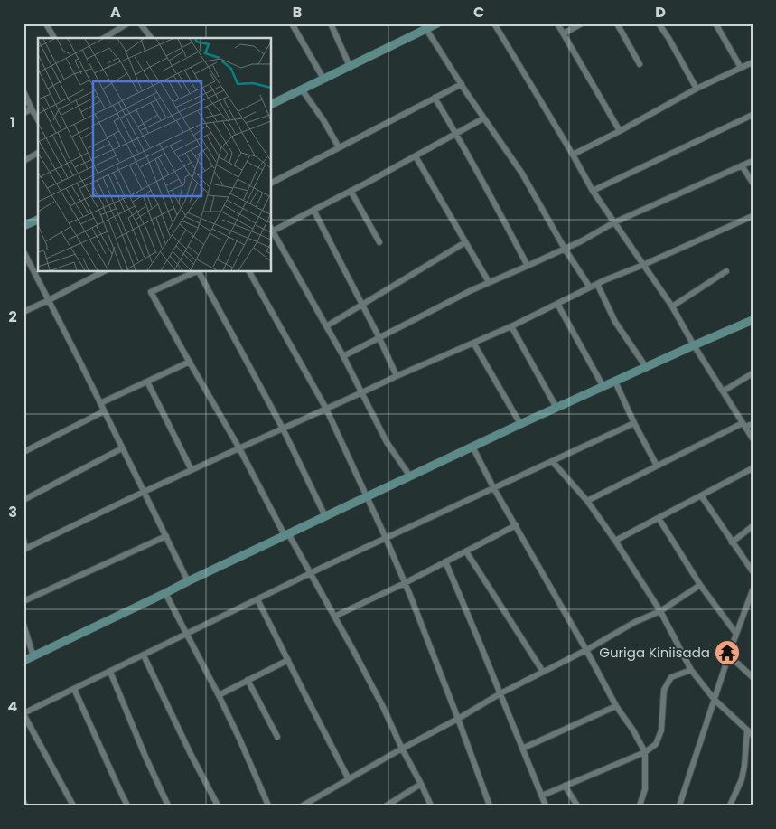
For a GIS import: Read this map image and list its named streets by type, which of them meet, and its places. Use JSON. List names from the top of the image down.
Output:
{
  "places": {
    "temple": ["Guriga Kiniisada"]
  },
  "grid": {
    "columns": [
      "A",
      "B",
      "C",
      "D"
    ],
    "rows": [
      "1",
      "2",
      "3",
      "4"
    ]
  }
}
